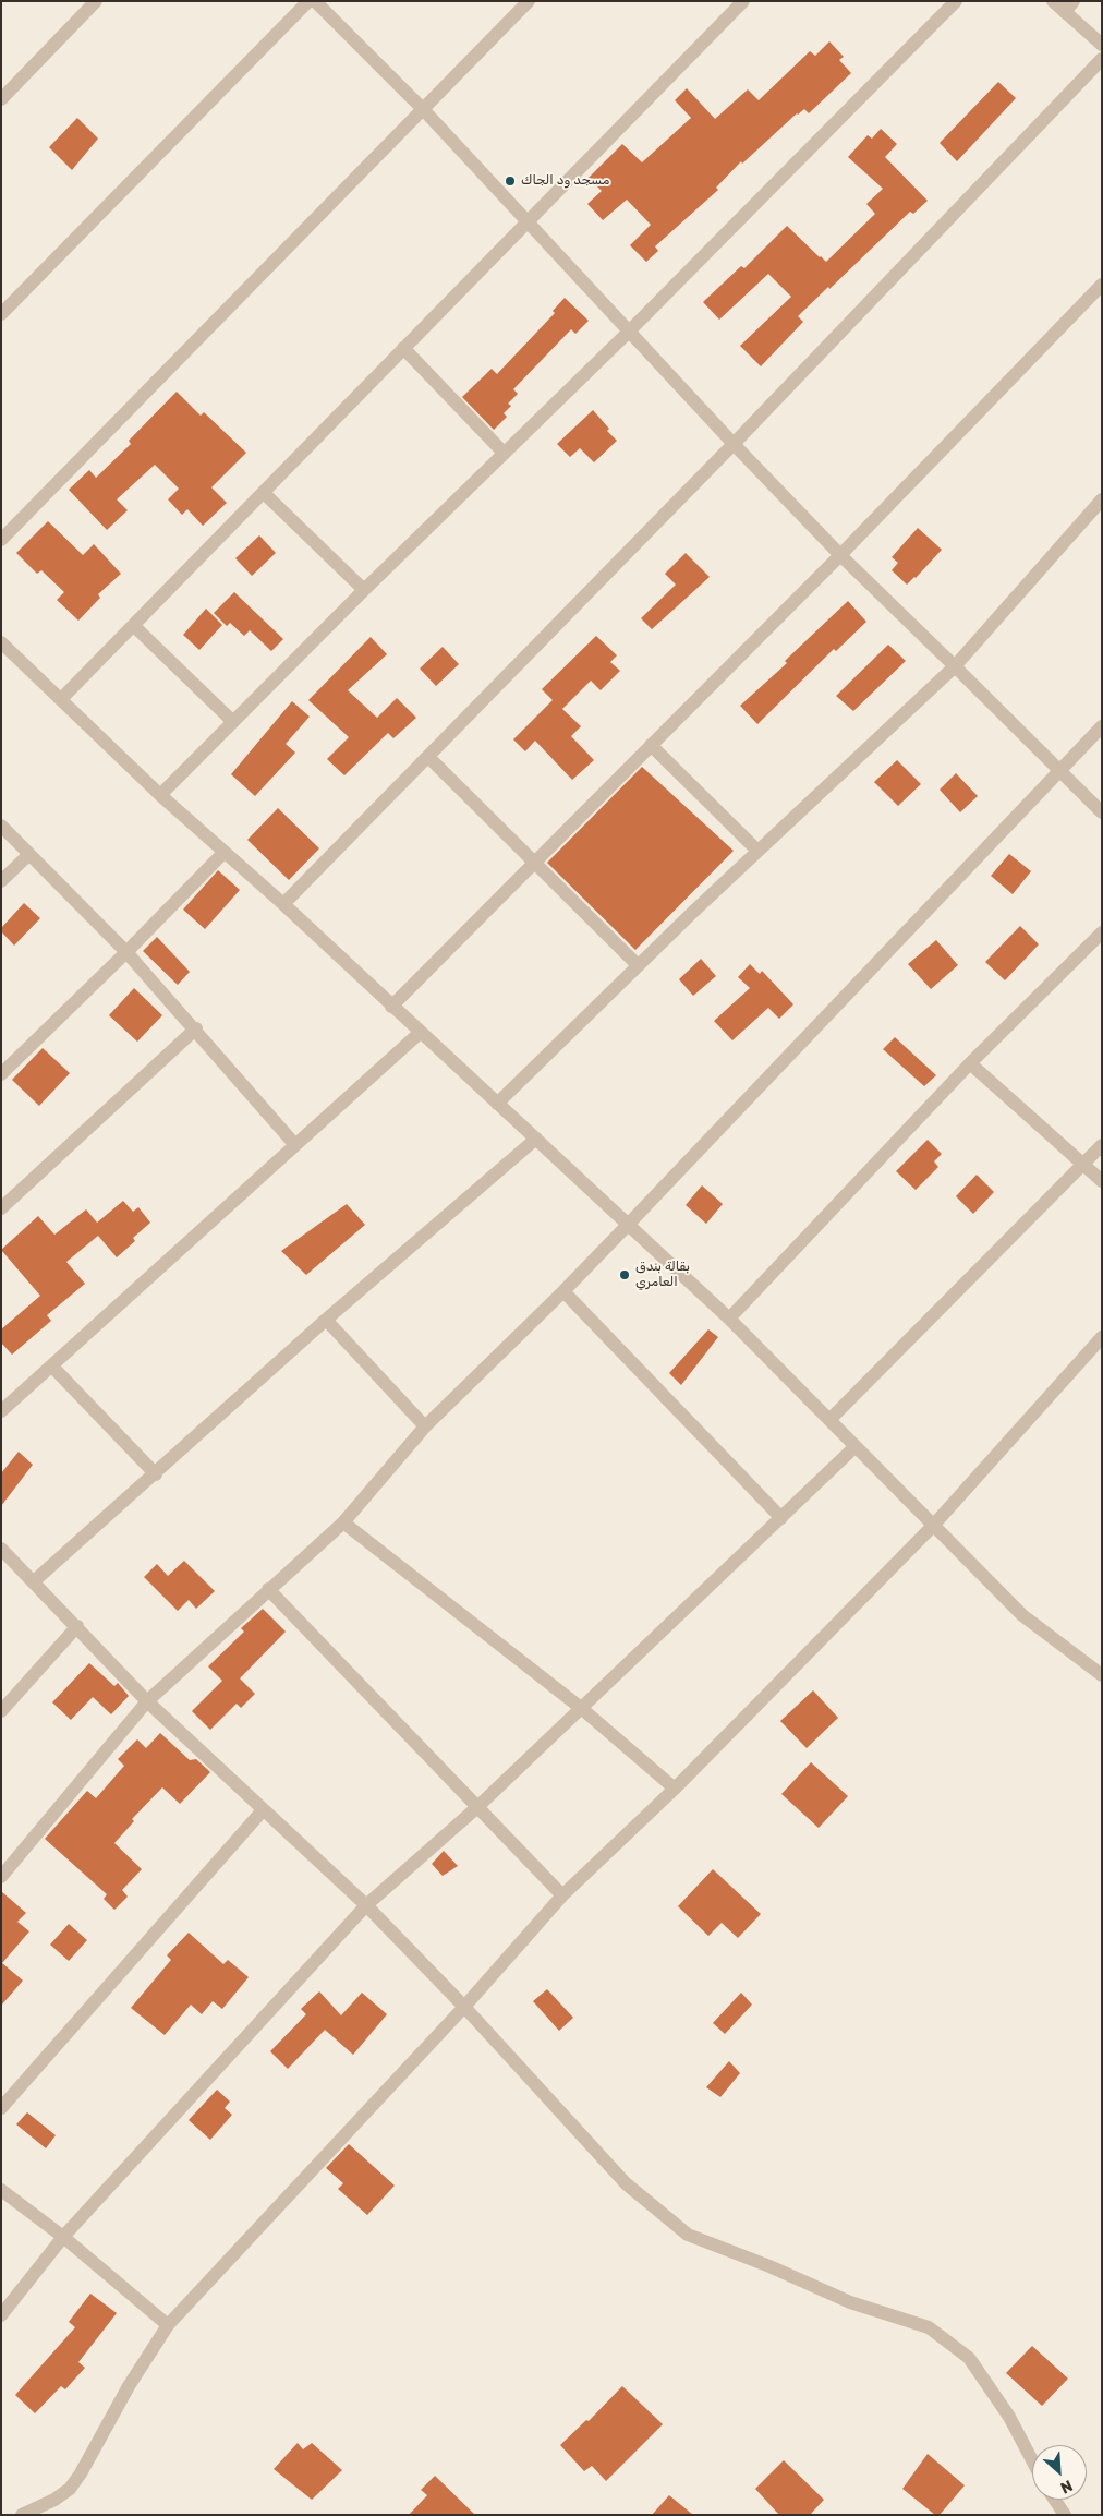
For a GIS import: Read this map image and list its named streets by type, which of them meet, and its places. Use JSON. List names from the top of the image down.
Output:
{
  "places": ["مسجد ود الجاك", "بقالة بندق العامري"],
  "north": "bottom right"
}
